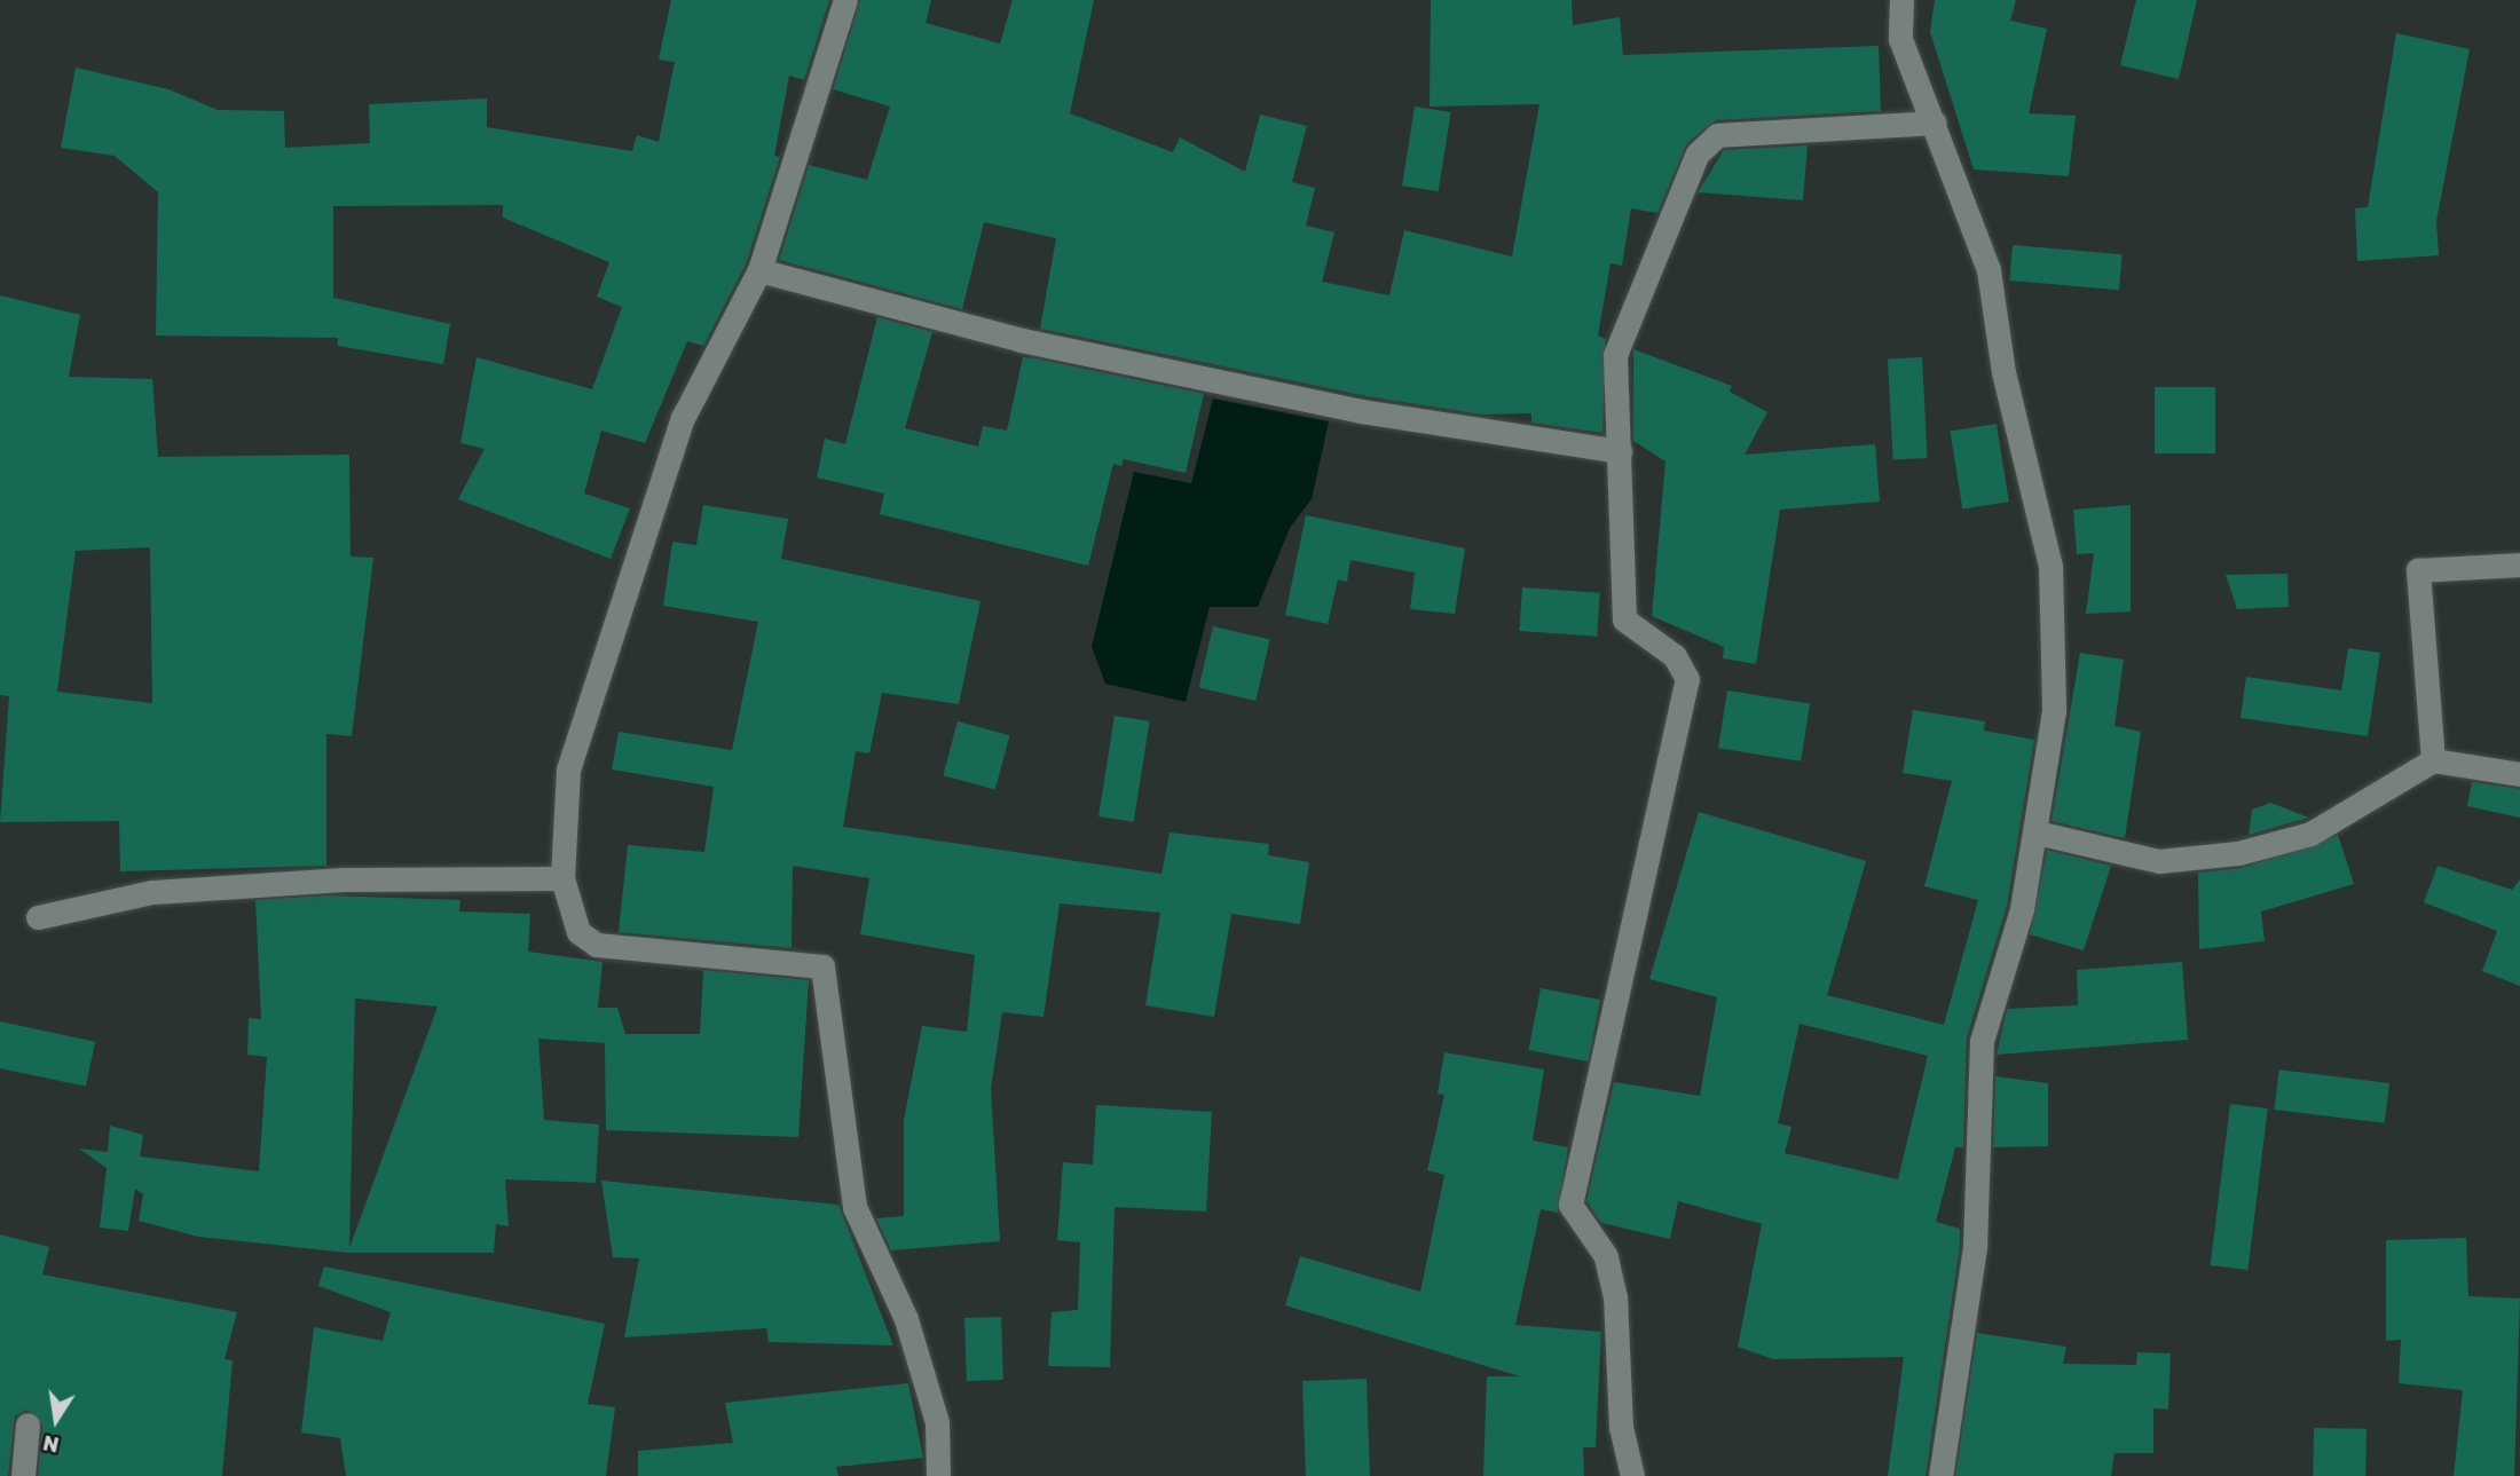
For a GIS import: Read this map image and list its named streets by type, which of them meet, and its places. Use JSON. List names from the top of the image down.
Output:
{
  "north": "bottom"
}
